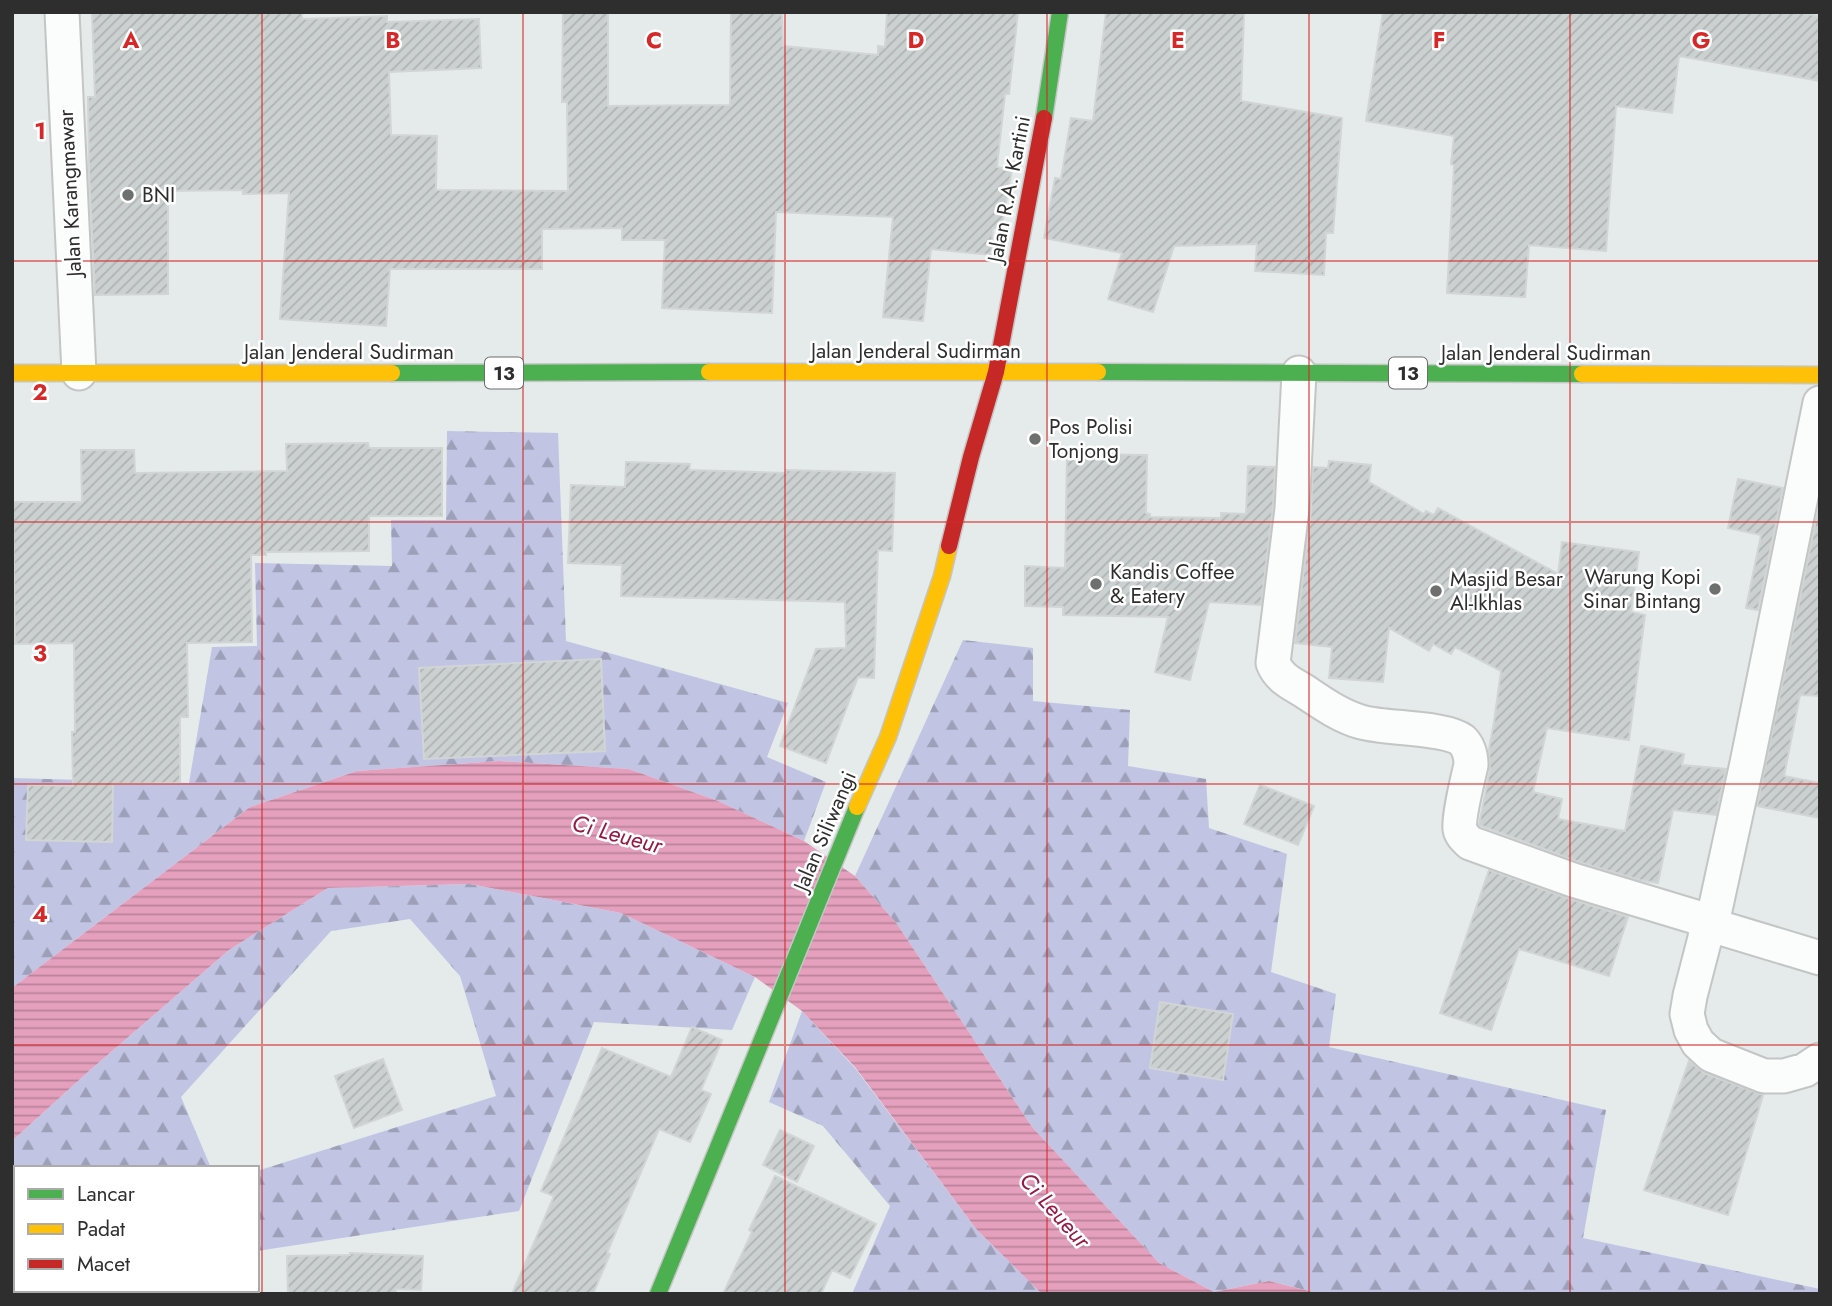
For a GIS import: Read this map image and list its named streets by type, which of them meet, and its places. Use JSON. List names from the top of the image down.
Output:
{
  "streets": {
    "main road": [
      "Jalan R.A. Kartini",
      "Jalan Jenderal Sudirman",
      "13",
      "Jalan Siliwangi"
    ],
    "street": ["Jalan Karangmawar"]
  },
  "crossings": [
    ["Jalan R.A. Kartini", "Jalan Jenderal Sudirman"],
    ["Jalan R.A. Kartini", "Jalan Siliwangi"],
    ["Jalan Karangmawar", "Jalan Jenderal Sudirman"],
    ["Jalan Jenderal Sudirman", "Jalan Siliwangi"]
  ],
  "water": ["Ci Leueur"],
  "places": [
    "BNI",
    "Pos Polisi Tonjong",
    "Kandis Coffee & Eatery",
    "Warung Kopi Sinar Bintang",
    "Masjid Besar Al-Ikhlas"
  ],
  "legend": ["Lancar", "Padat", "Macet"],
  "grid": {
    "columns": [
      "A",
      "B",
      "C",
      "D",
      "E",
      "F",
      "G"
    ],
    "rows": [
      "1",
      "2",
      "3",
      "4"
    ]
  }
}
